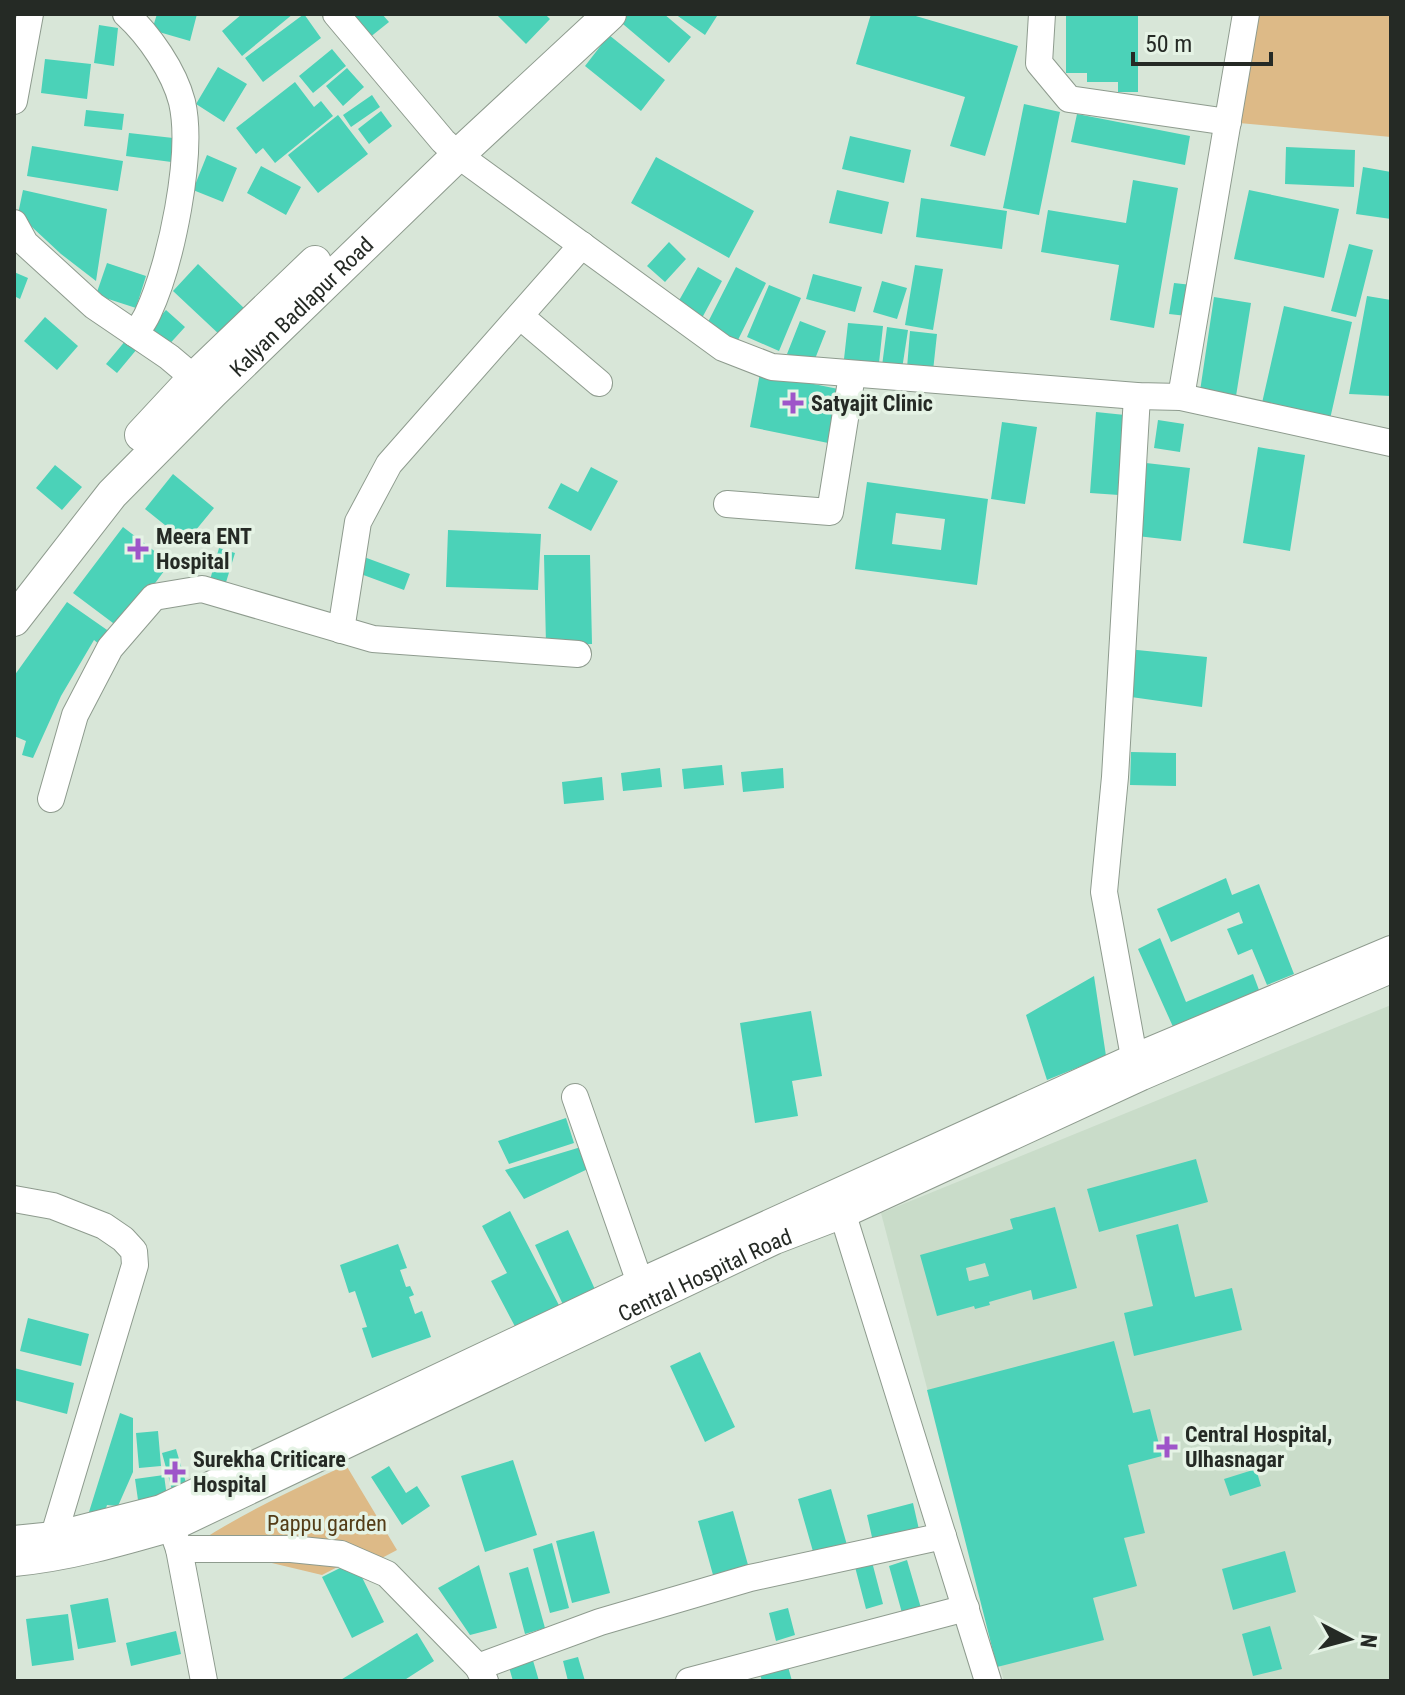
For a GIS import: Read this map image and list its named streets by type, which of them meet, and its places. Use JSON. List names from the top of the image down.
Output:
{
  "streets": {
    "main road": ["Kalyan Badlapur Road"],
    "street": ["Central Hospital Road"]
  },
  "parks": ["Pappu garden"],
  "places": {
    "health": [
      "Satyajit Clinic",
      "Meera ENT Hospital",
      "Central Hospital, Ulhasnagar",
      "Surekha Criticare Hospital"
    ]
  },
  "scale_bar": "50 m",
  "north": "right"
}
